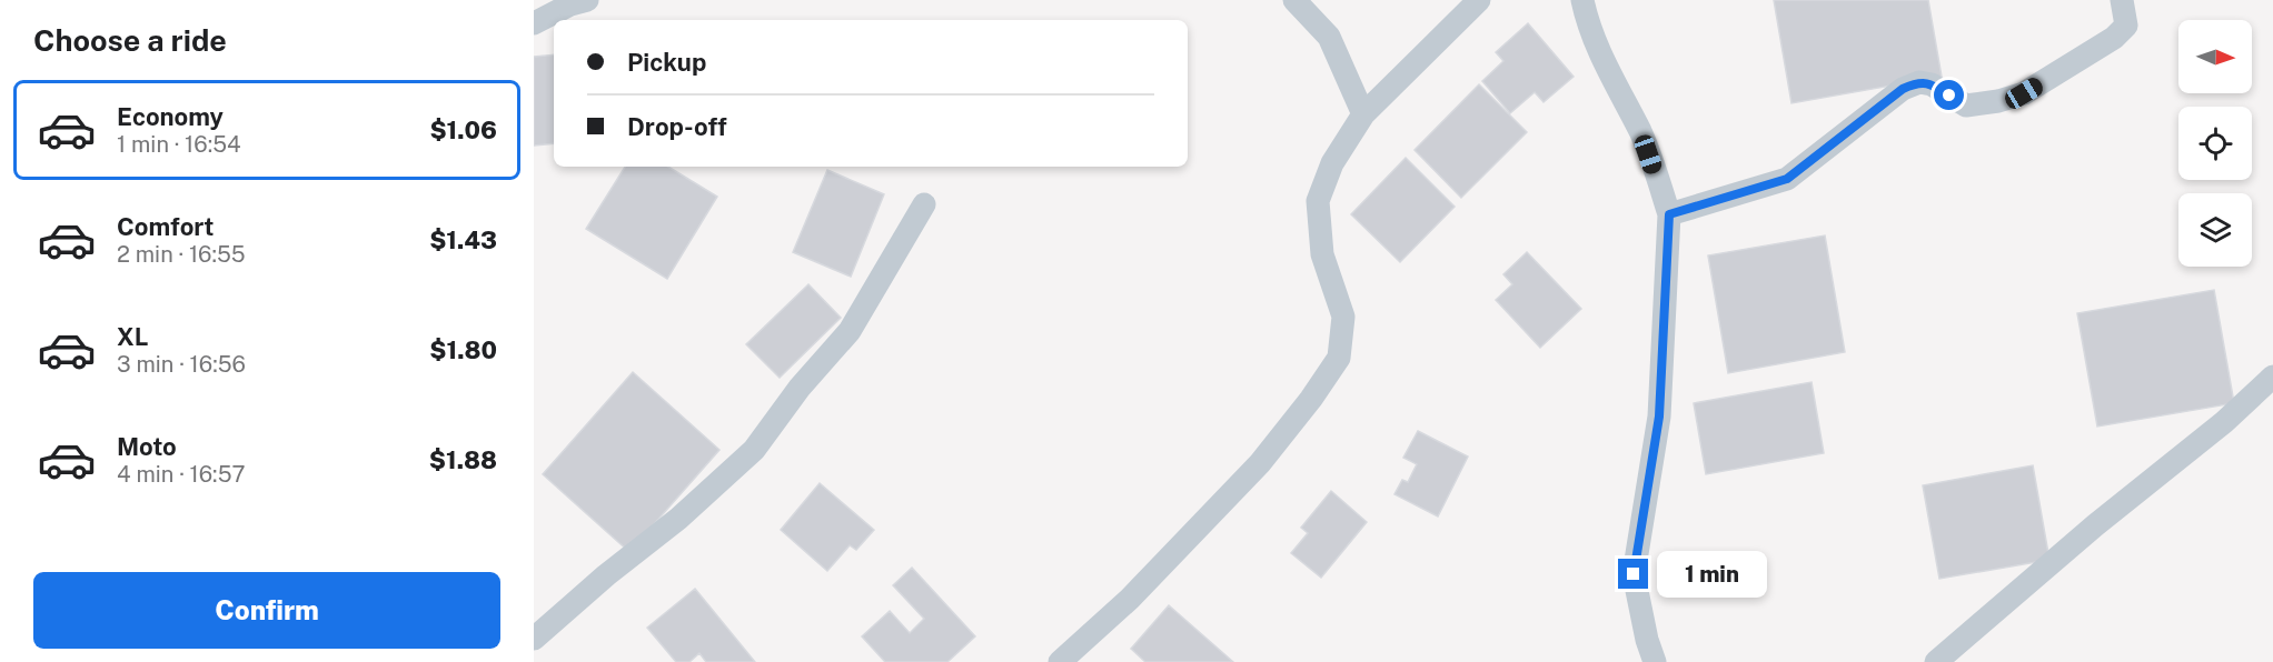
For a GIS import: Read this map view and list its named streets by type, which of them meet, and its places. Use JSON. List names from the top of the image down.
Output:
{
  "north": "right",
  "page": {
    "heading": "Choose a ride",
    "banner": ["Pickup", "Drop-off"],
    "list": [
      {
        "name": "Economy",
        "note": "1 min · 16:54",
        "value": "$1.06"
      },
      {
        "name": "Comfort",
        "note": "2 min · 16:55",
        "value": "$1.43"
      },
      {
        "name": "XL",
        "note": "3 min · 16:56",
        "value": "$1.80"
      },
      {
        "name": "Moto",
        "note": "4 min · 16:57",
        "value": "$1.88"
      }
    ],
    "bubble": "1 min",
    "buttons": "Confirm"
  }
}
